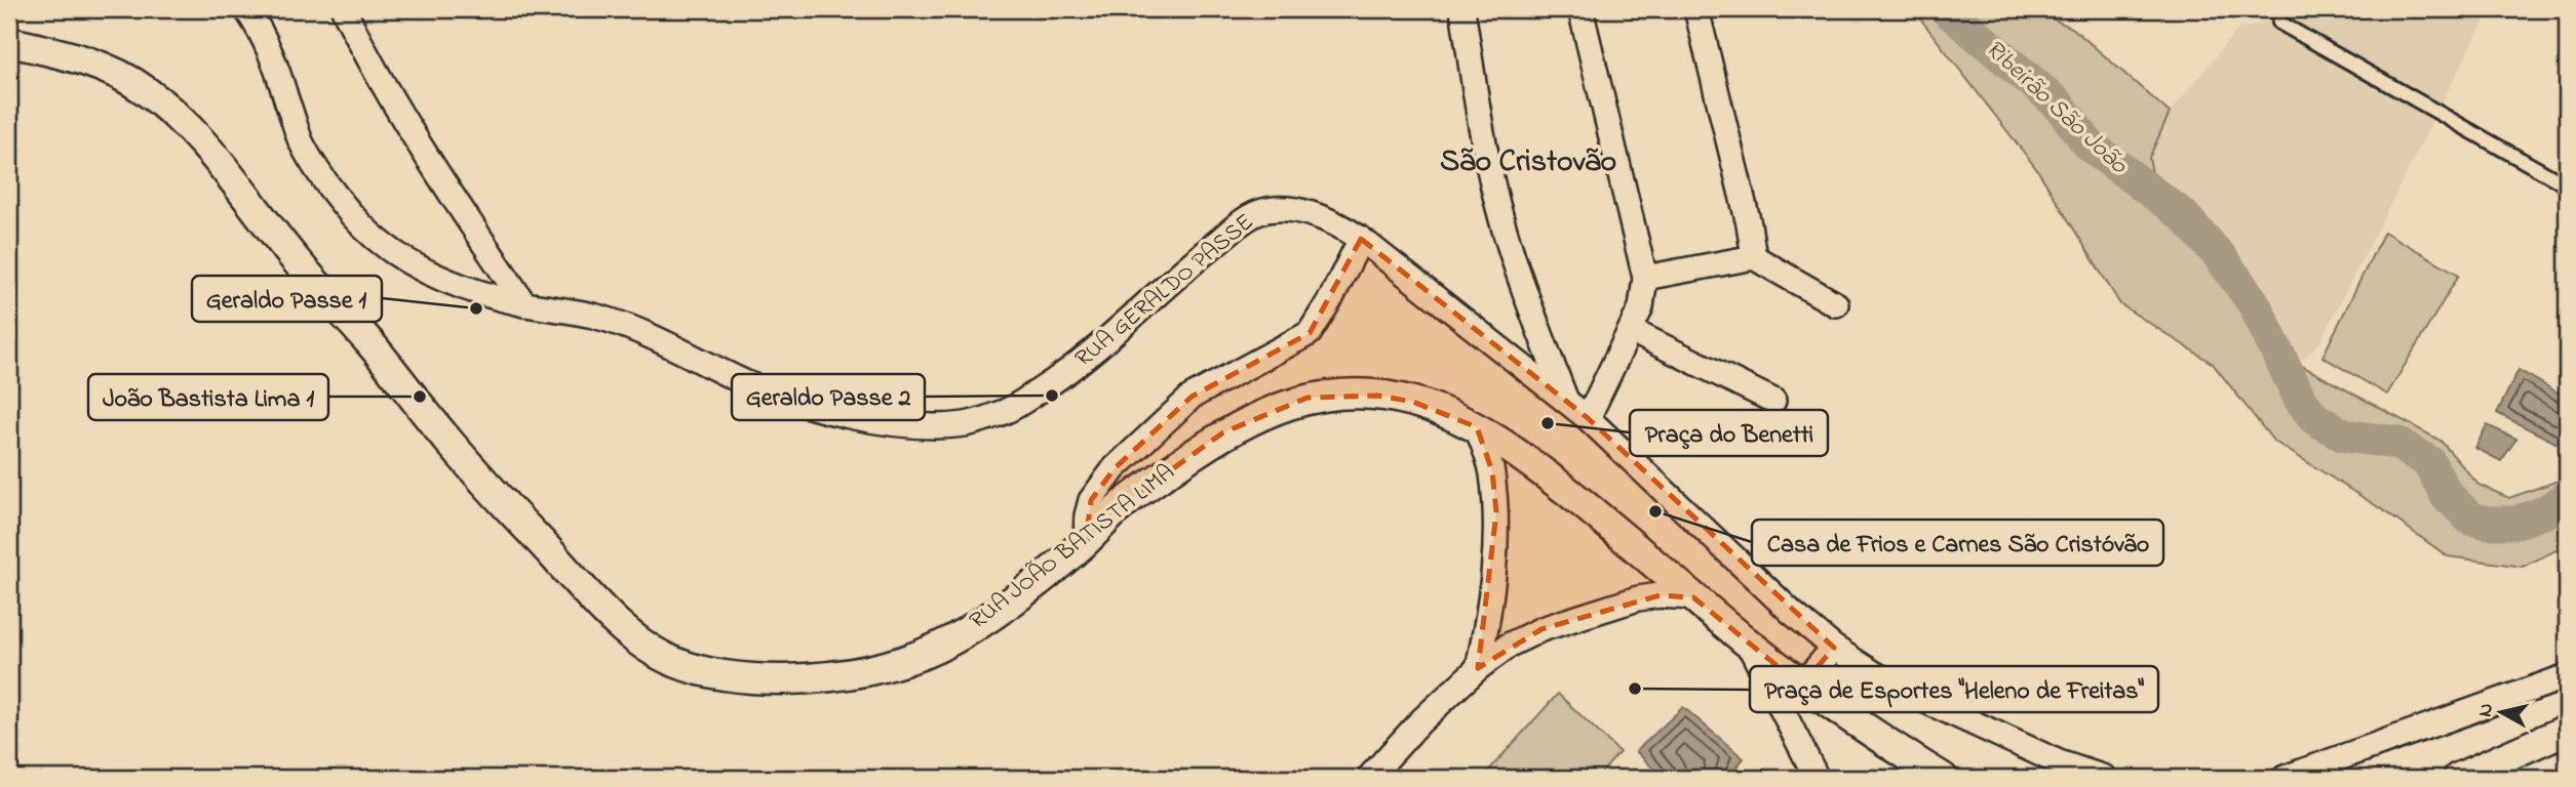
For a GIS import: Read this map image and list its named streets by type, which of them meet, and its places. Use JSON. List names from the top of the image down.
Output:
{
  "streets": {
    "street": ["RUA GERALDO PASSE", "RUA JOÃO BATISTA LIMA"]
  },
  "districts": ["São Cristovão"],
  "water": ["Ribeirão São João"],
  "places": [
    "Geraldo Passe 1",
    "Geraldo Passe 2",
    "João Bastista Lima 1",
    "Praça do Benetti",
    "Casa de Frios e Carnes São Cristóvão",
    "Praça de Esportes \"Heleno de Freitas\""
  ],
  "north": "left"
}
